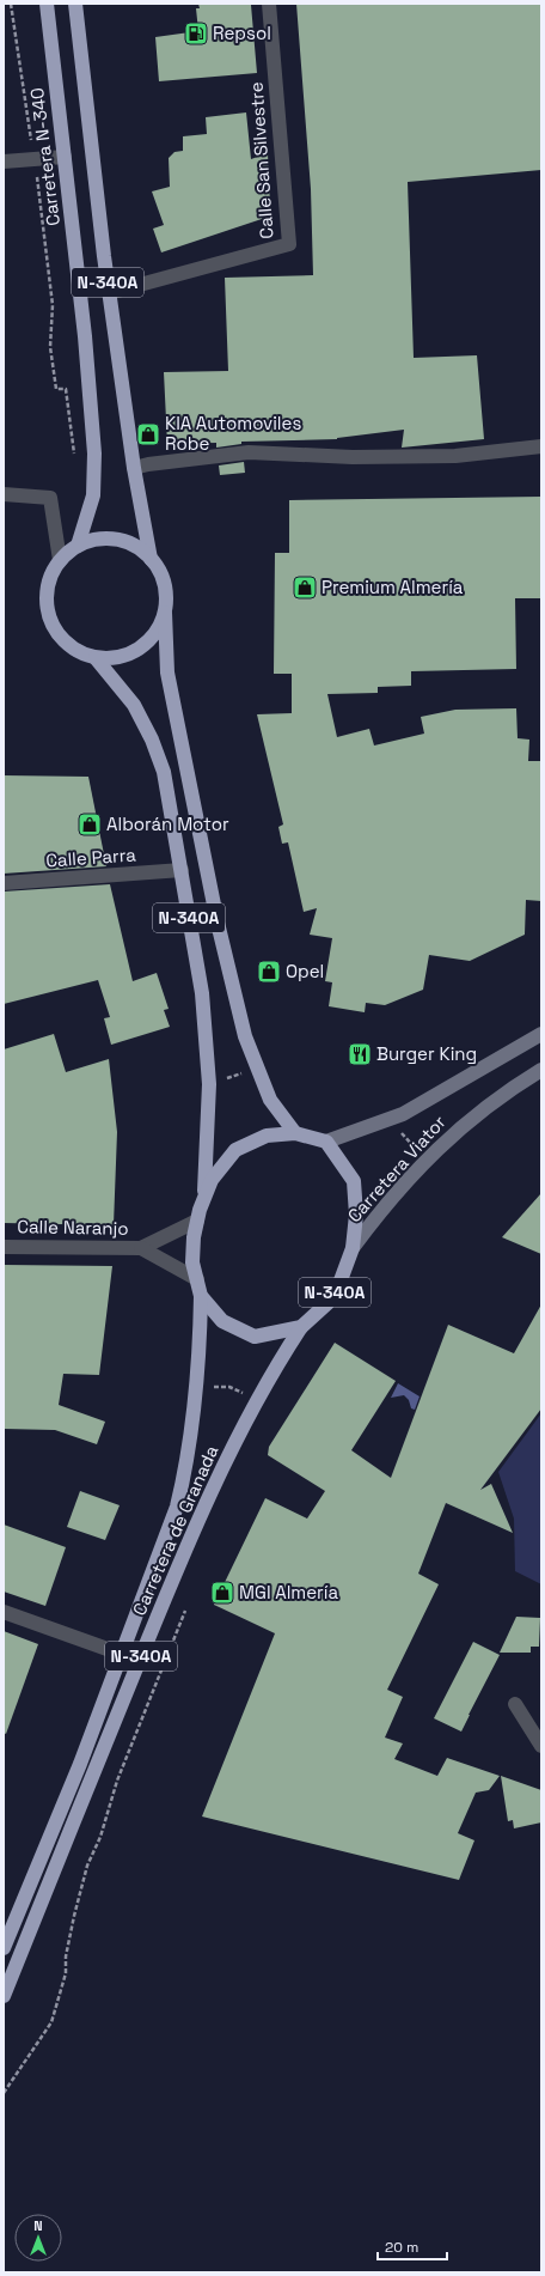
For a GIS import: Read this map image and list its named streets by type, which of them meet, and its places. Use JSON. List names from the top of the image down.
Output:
{
  "streets": {
    "highway": ["Carretera N-340", "N-340A", "Carretera de Granada"],
    "main road": ["Carretera Viator"],
    "street": ["Calle San Silvestre", "Calle Parra", "Calle Naranjo"]
  },
  "crossings": [
    ["Carretera N-340", "N-340A"],
    ["Calle San Silvestre", "N-340A"],
    ["N-340A", "Calle Parra"],
    ["N-340A", "Carretera Viator"],
    ["N-340A", "Calle Naranjo"],
    ["N-340A", "Carretera de Granada"]
  ],
  "places": {
    "fuel station": ["Repsol"],
    "shop": [
      "KIA Automoviles Robe",
      "Premium Almería",
      "Alborán Motor",
      "Opel",
      "MGI Almería"
    ],
    "restaurant": ["Burger King"]
  },
  "scale_bar": "20 m",
  "north": "top"
}
